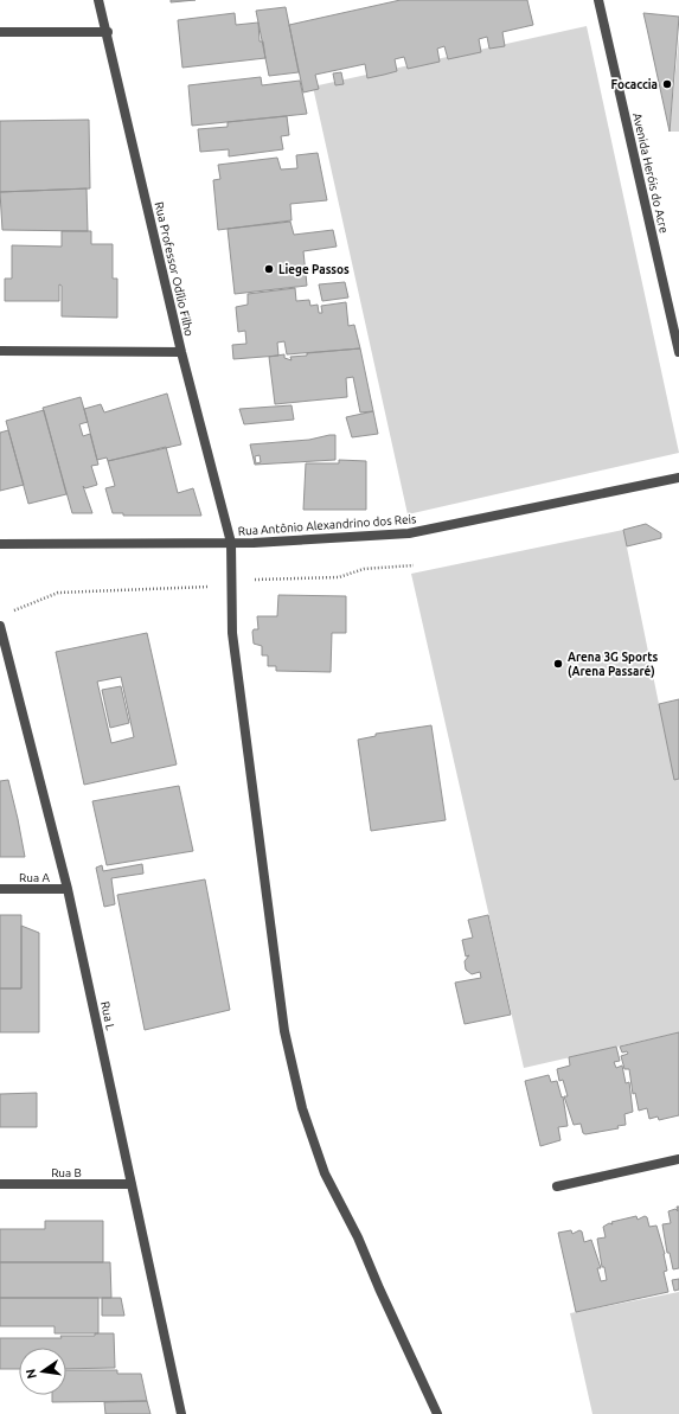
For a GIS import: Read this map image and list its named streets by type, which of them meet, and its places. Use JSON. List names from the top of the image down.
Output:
{
  "streets": {
    "street": [
      "Avenida Heróis do Acre",
      "Rua Professor Odílio Filho",
      "Rua Antônio Alexandrino dos Reis",
      "Rua A",
      "Rua L",
      "Rua B"
    ]
  },
  "crossings": [
    ["Rua Professor Odílio Filho", "Rua Antônio Alexandrino dos Reis"],
    ["Rua A", "Rua L"],
    ["Rua L", "Rua B"]
  ],
  "places": ["Focaccia", "Liege Passos", "Arena 3G Sports (Arena Passaré)"],
  "north": "left"
}
